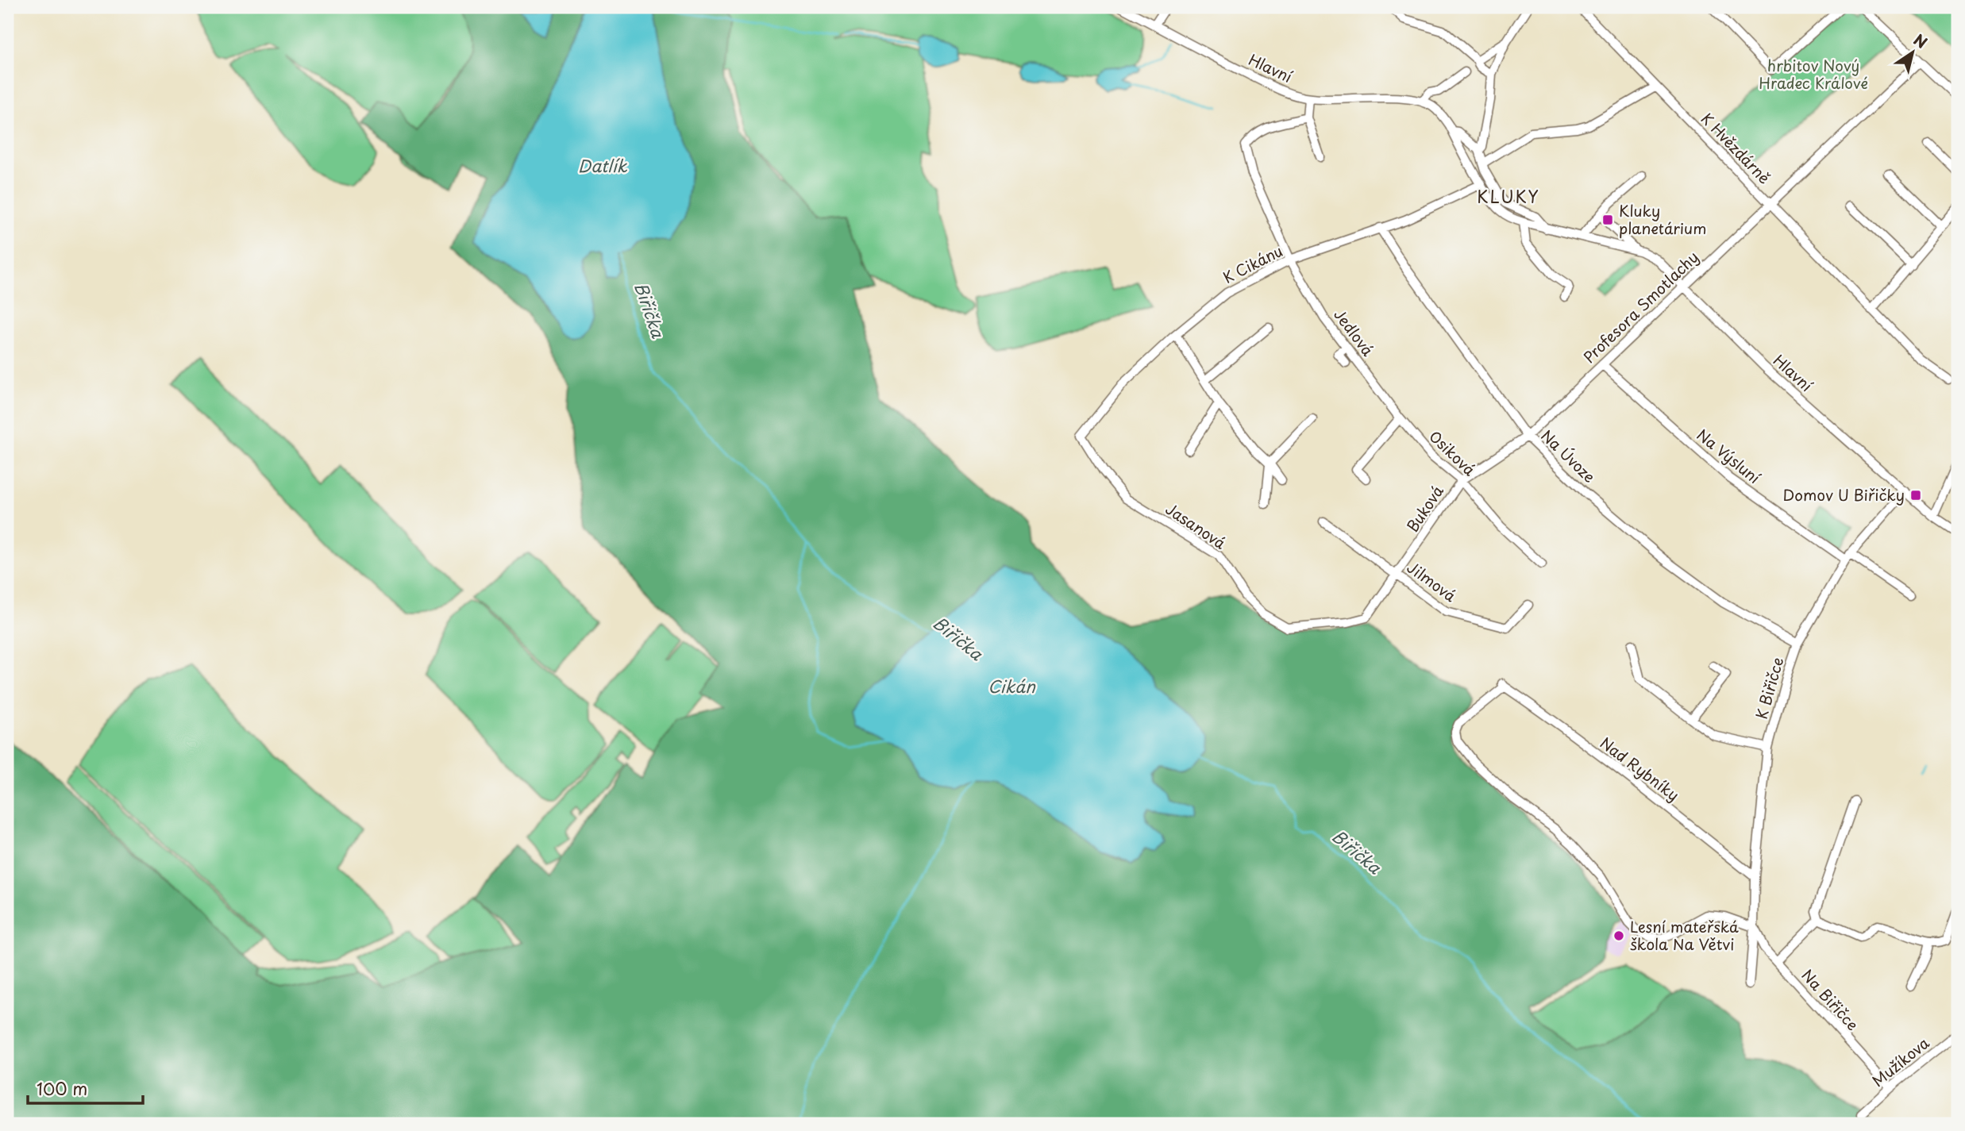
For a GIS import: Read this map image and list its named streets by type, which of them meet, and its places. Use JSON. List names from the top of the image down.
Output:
{
  "streets": {
    "street": [
      "Hlavní",
      "K Hvězdárně",
      "K Cikánu",
      "Profesora Smotlachy",
      "Jedlová",
      "Osiková",
      "Na Úvoze",
      "Na Výsluní",
      "Buková",
      "Jasanová",
      "Jilmová",
      "K Biřičce",
      "Nad Rybníky",
      "Na Biřičce",
      "Mužíkova"
    ]
  },
  "crossings": [
    ["Hlavní", "K Cikánu"],
    ["Hlavní", "Profesora Smotlachy"],
    ["Hlavní", "K Biřičce"],
    ["K Hvězdárně", "Profesora Smotlachy"],
    ["K Cikánu", "Jedlová"],
    ["K Cikánu", "Na Úvoze"],
    ["K Cikánu", "Jasanová"],
    ["Profesora Smotlachy", "Na Úvoze"],
    ["Profesora Smotlachy", "Na Výsluní"],
    ["Profesora Smotlachy", "Buková"],
    ["Jedlová", "Osiková"],
    ["Osiková", "Buková"],
    ["Na Úvoze", "Buková"],
    ["Na Úvoze", "K Biřičce"],
    ["Na Výsluní", "K Biřičce"],
    ["Buková", "Jasanová"],
    ["Buková", "Jilmová"],
    ["K Biřičce", "Nad Rybníky"],
    ["K Biřičce", "Na Biřičce"],
    ["Nad Rybníky", "Na Biřičce"],
    ["Na Biřičce", "Mužíkova"]
  ],
  "districts": ["KLUKY"],
  "water": ["Datlík", "Biřička", "Cikán"],
  "parks": ["hrbitov Nový Hradec Králové"],
  "places": {
    "transit": ["Kluky planetárium", "Domov U Biřičky"],
    "other": ["Lesní mateřská škola Na Větvi"]
  },
  "scale_bar": "100 m",
  "north": "top right"
}
